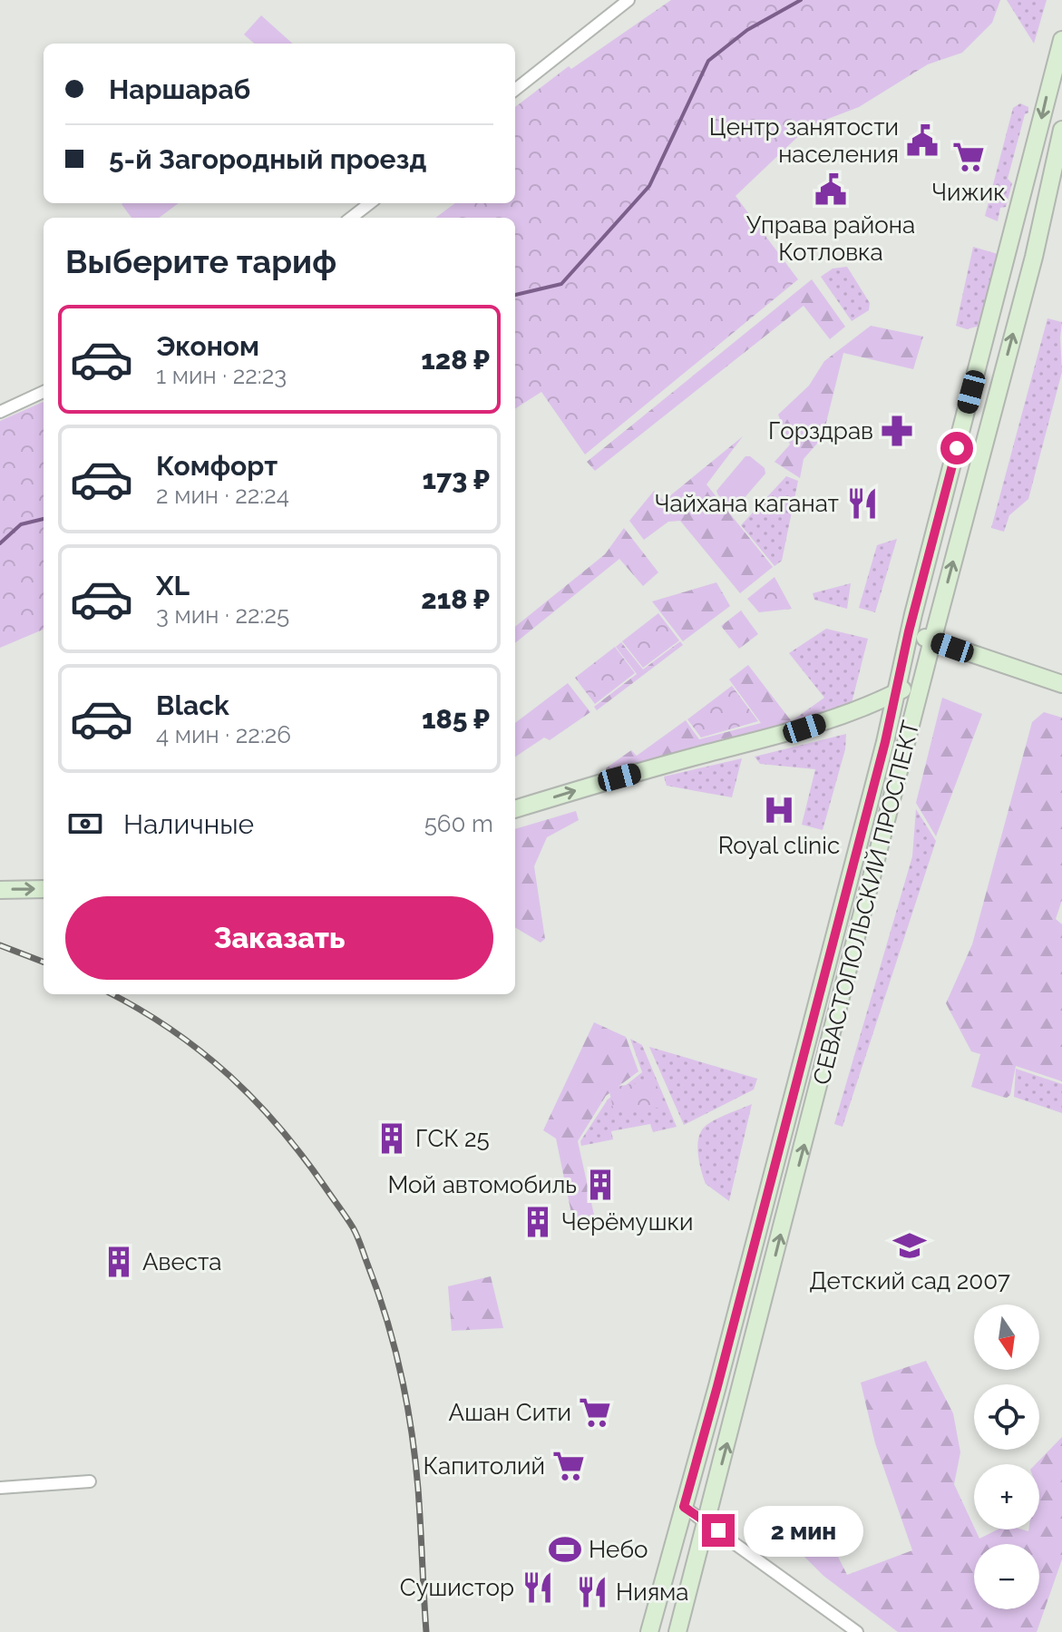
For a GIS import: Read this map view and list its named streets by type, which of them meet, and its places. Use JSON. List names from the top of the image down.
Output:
{
  "streets": {
    "main road": ["СЕВАСТОПОЛЬСКИЙ ПРОСПЕКТ"]
  },
  "places": {
    "public building": ["Центр занятости населения", "Управа района Котловка"],
    "supermarket": ["Чижик", "Ашан Сити", "Капитолий"],
    "pharmacy": ["Горздрав"],
    "restaurant": ["Чайхана каганат", "Сушистор", "Нияма"],
    "hospital": ["Royal clinic"],
    "building": [
      "ГСК 25",
      "Мой автомобиль",
      "Черёмушки",
      "Авеста"
    ],
    "school or university": ["Детский сад 2007"],
    "sports": ["Небо"]
  },
  "north": "bottom",
  "page": {
    "banner": ["Наршараб", "5-й Загородный проезд"],
    "heading": "Выберите тариф",
    "list": [
      {
        "name": "Эконом",
        "note": "1 мин · 22:23",
        "value": "128 ₽"
      },
      {
        "name": "Комфорт",
        "note": "2 мин · 22:24",
        "value": "173 ₽"
      },
      {
        "name": "XL",
        "note": "3 мин · 22:25",
        "value": "218 ₽"
      },
      {
        "name": "Black",
        "note": "4 мин · 22:26",
        "value": "185 ₽"
      }
    ],
    "pay": ["Наличные", "560 m"],
    "buttons": "Заказать",
    "map_buttons": ["+", "−"],
    "bubble": "2 мин"
  }
}
